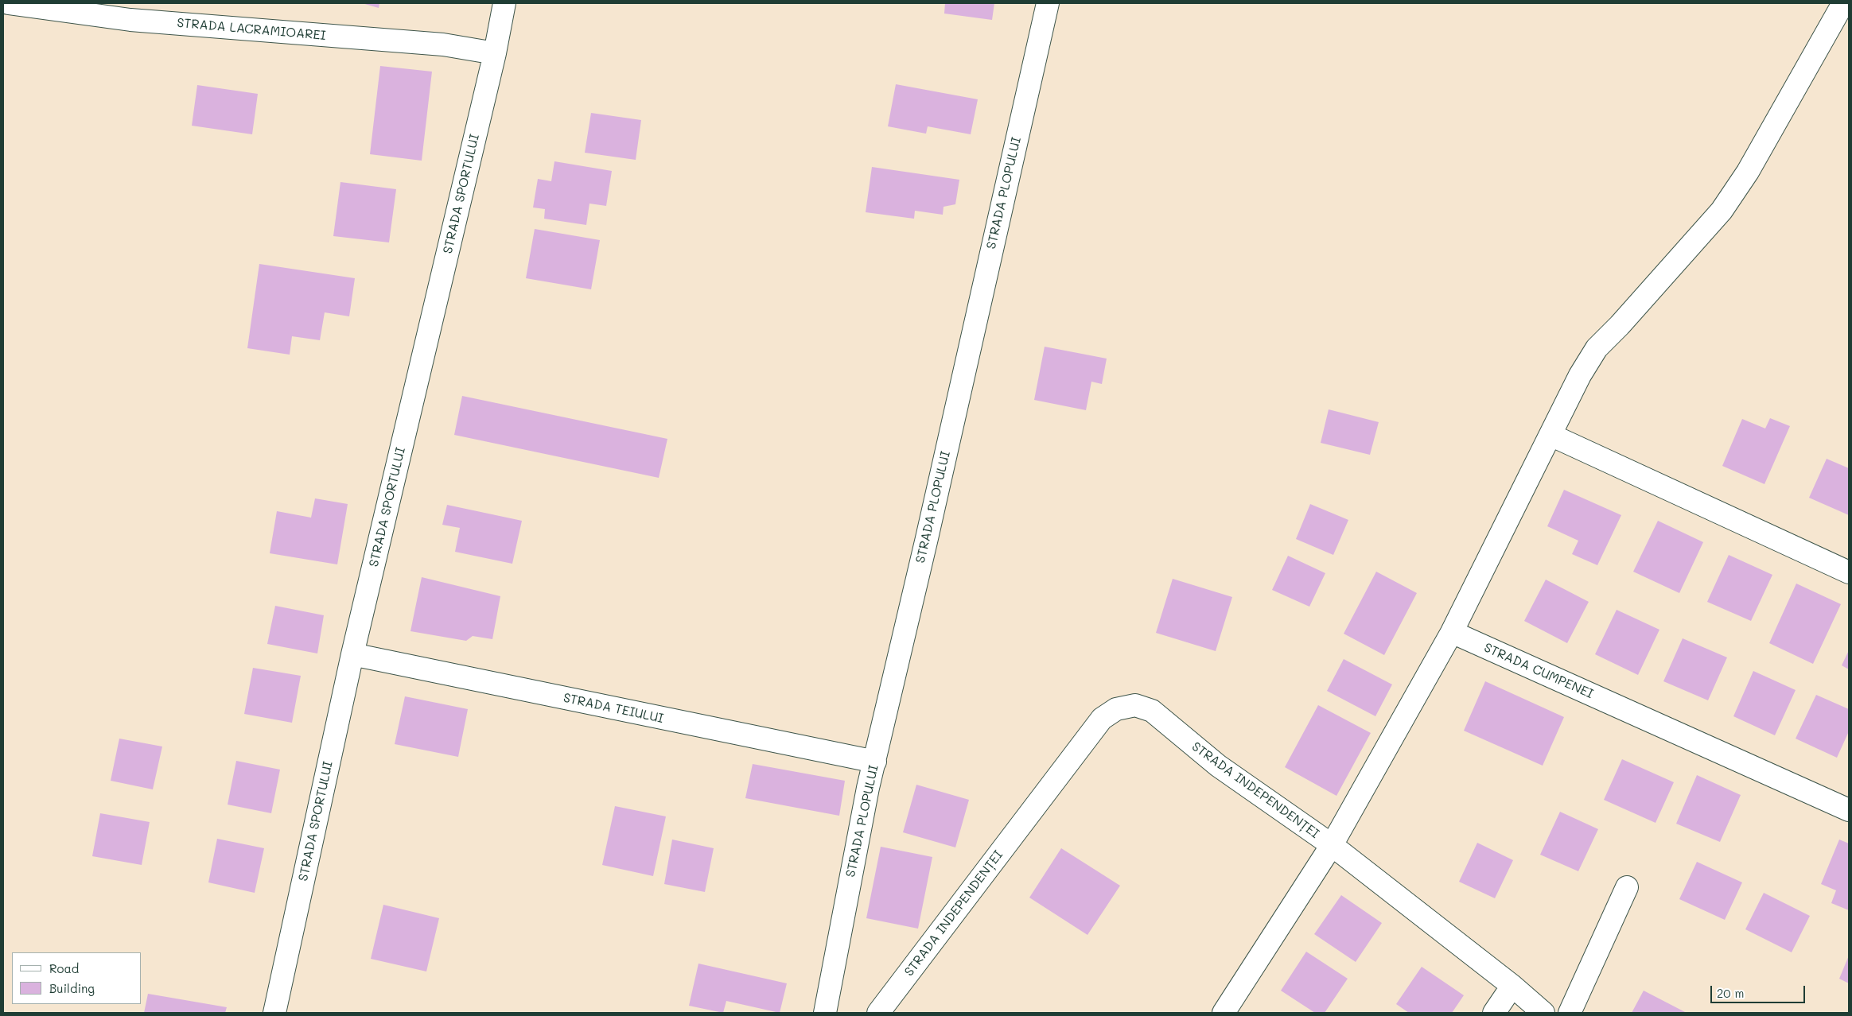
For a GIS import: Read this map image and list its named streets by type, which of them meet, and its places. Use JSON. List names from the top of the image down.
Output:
{
  "streets": {
    "street": [
      "STRADA LACRAMIOAREI",
      "STRADA PLOPULUI",
      "STRADA SPORTULUI",
      "STRADA CUMPENEI",
      "STRADA TEIULUI",
      "STRADA INDEPENDENȚEI"
    ]
  },
  "crossings": [
    ["STRADA LACRAMIOAREI", "STRADA SPORTULUI"],
    ["STRADA PLOPULUI", "STRADA TEIULUI"],
    ["STRADA SPORTULUI", "STRADA TEIULUI"]
  ],
  "legend": ["Road", "Building"],
  "scale_bar": "20 m"
}
